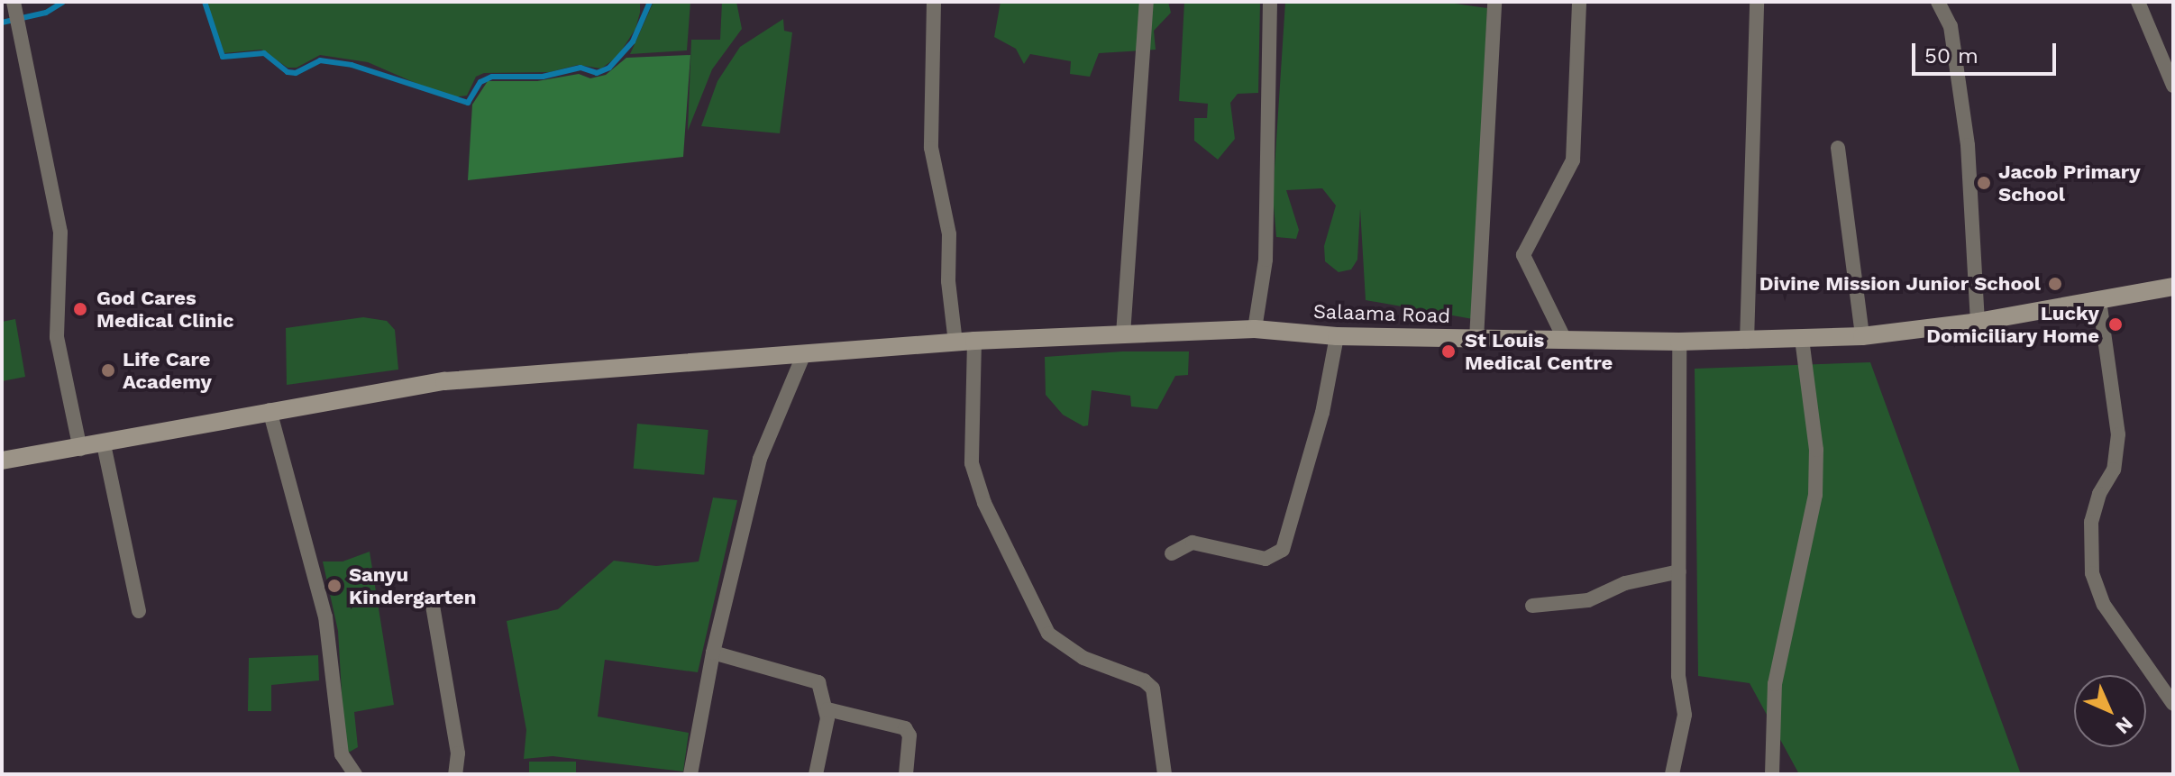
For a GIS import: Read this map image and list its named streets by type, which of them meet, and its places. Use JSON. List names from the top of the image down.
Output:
{
  "streets": {
    "main road": ["Salaama Road"]
  },
  "places": [
    "Jacob Primary School",
    "Divine Mission Junior School",
    "God Cares Medical Clinic",
    "Lucky Domiciliary Home",
    "St Louis Medical Centre",
    "Life Care Academy",
    "Sanyu Kindergarten"
  ],
  "scale_bar": "50 m",
  "north": "bottom right"
}
